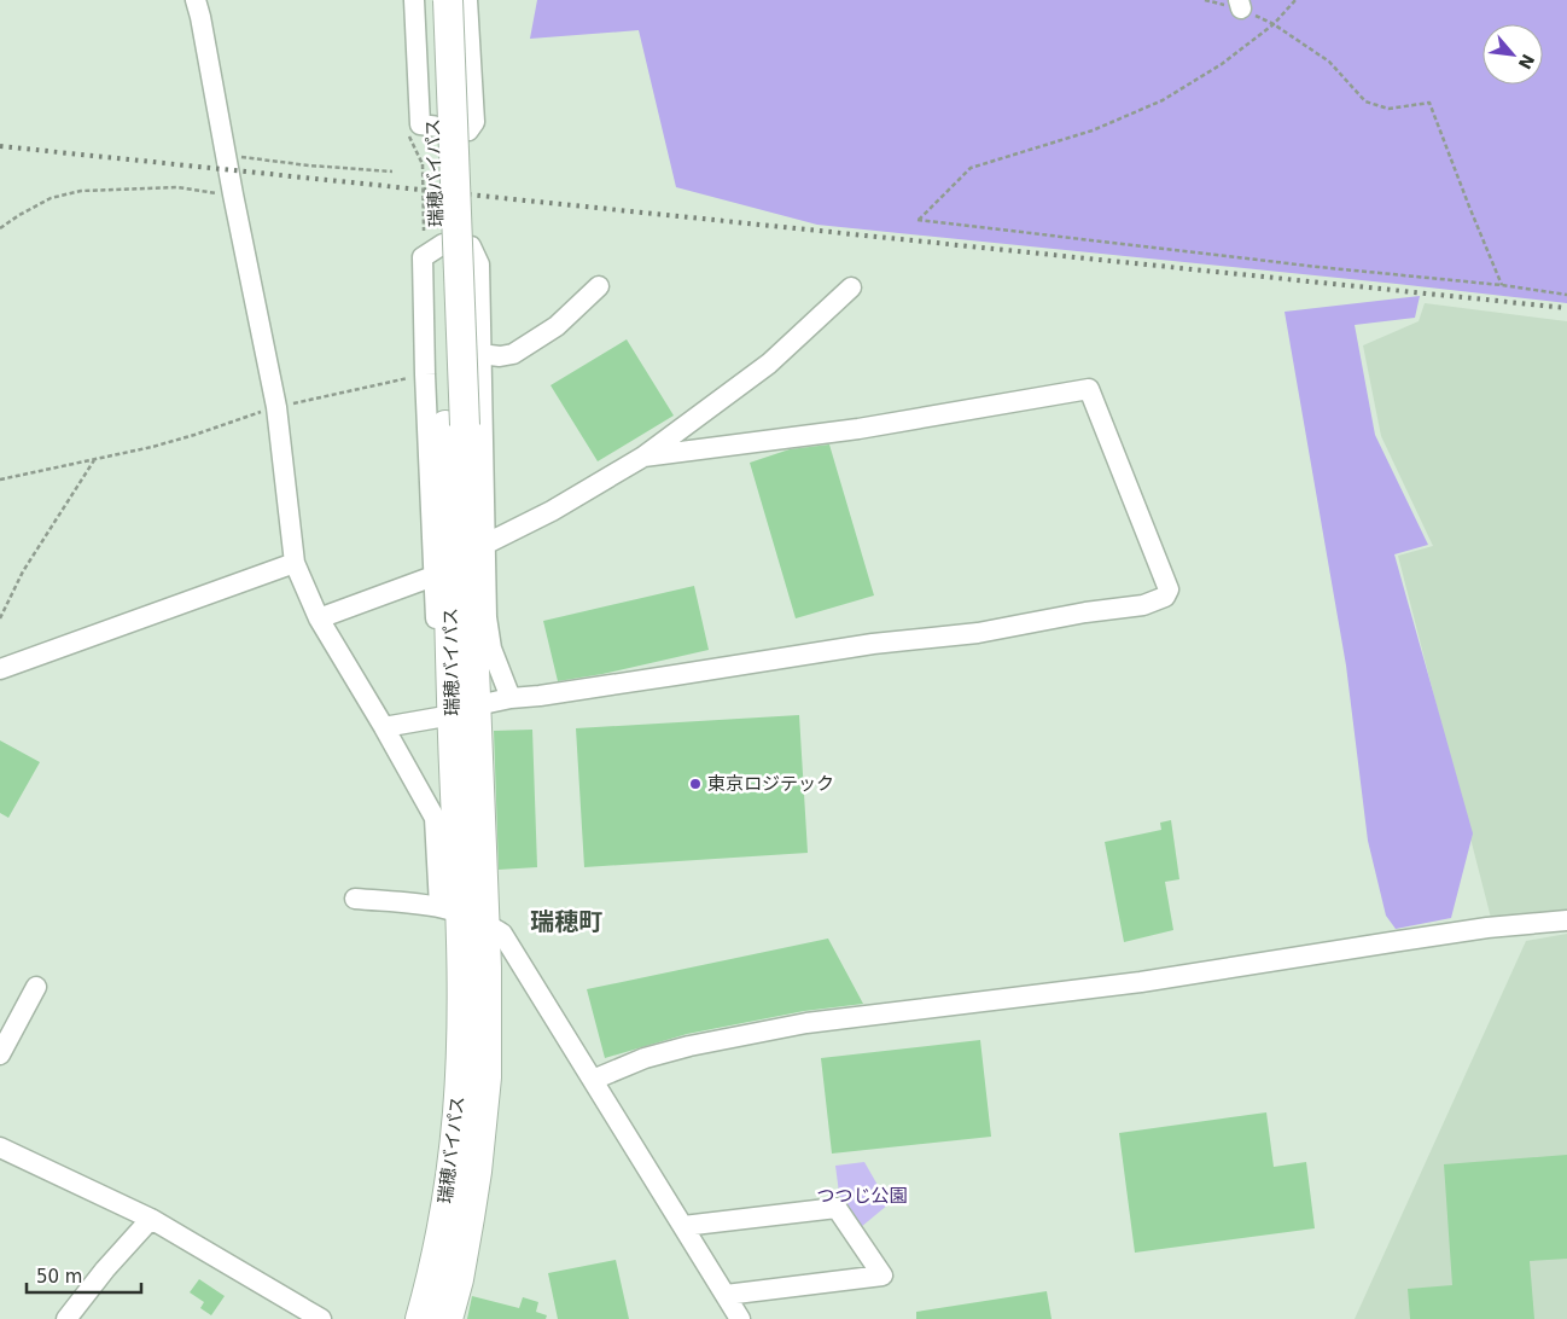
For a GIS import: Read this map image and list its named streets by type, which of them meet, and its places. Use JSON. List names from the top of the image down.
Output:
{
  "streets": {
    "highway": ["瑞穂バイパス"]
  },
  "districts": ["瑞穂町"],
  "parks": ["つつじ公園"],
  "places": ["東京ロジテック"],
  "scale_bar": "50 m",
  "north": "bottom right"
}
